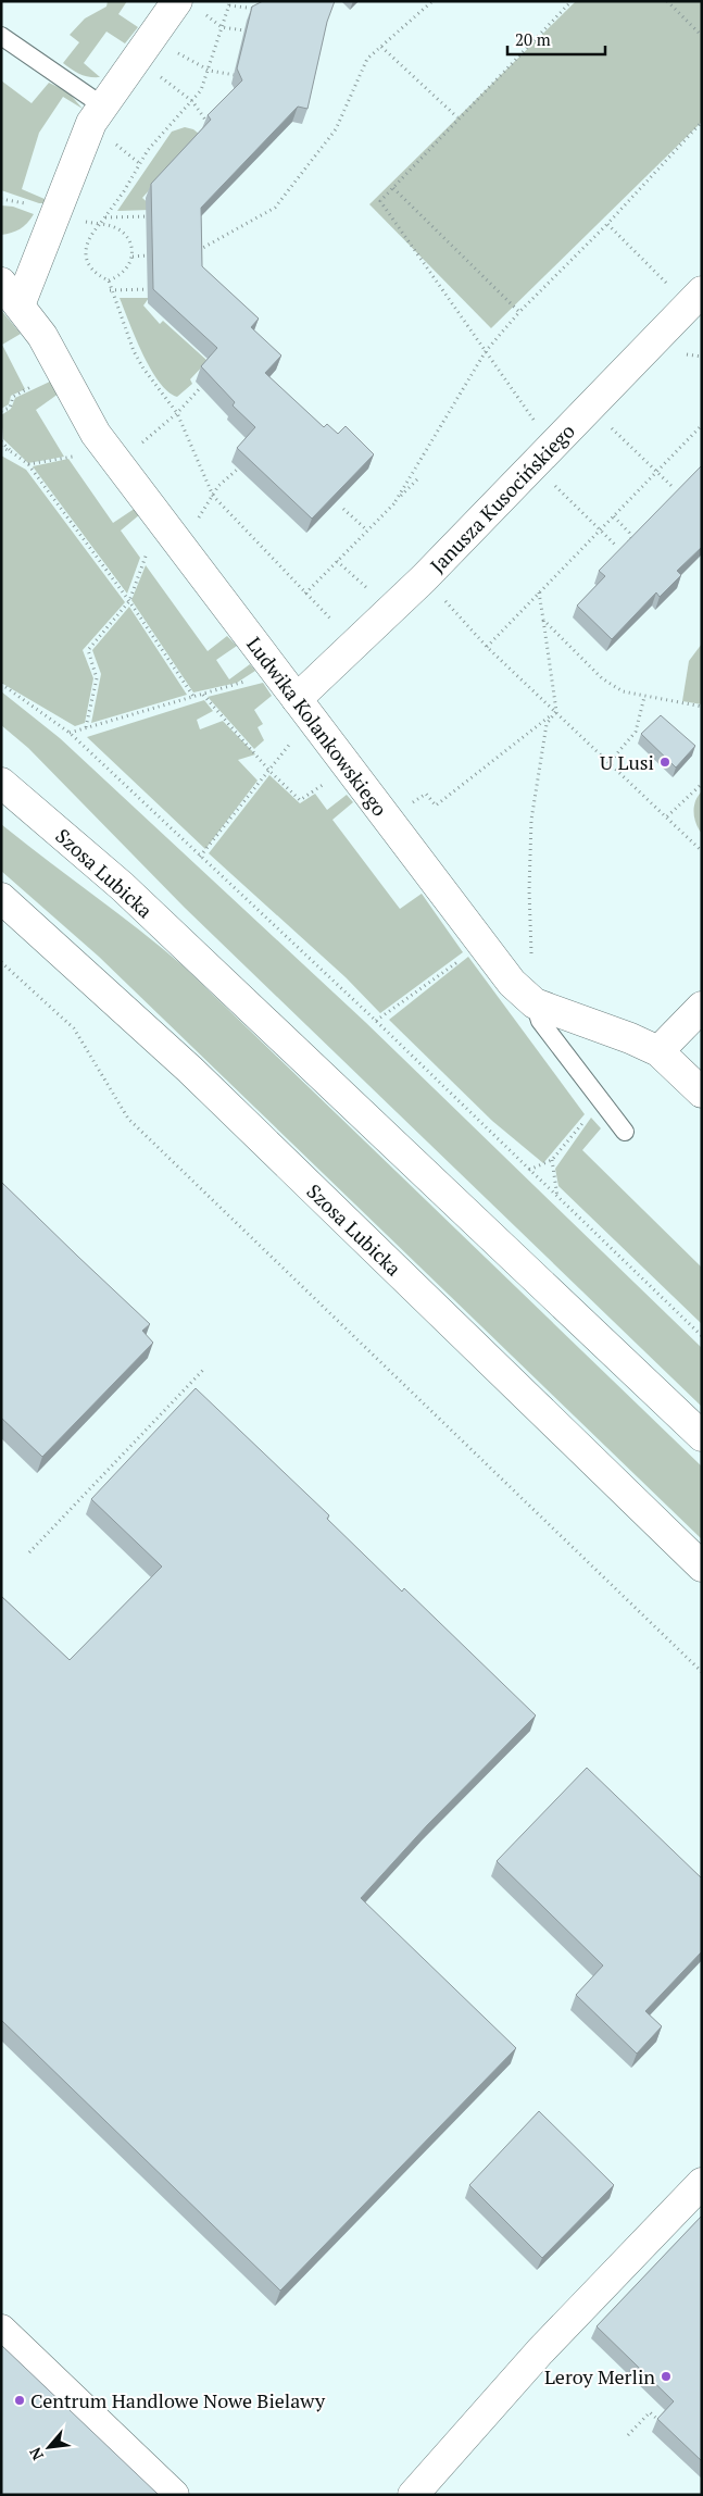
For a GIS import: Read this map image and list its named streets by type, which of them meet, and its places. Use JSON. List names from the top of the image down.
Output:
{
  "streets": {
    "street": ["Janusza Kusocińskiego", "Ludwika Kolankowskiego", "Szosa Lubicka"]
  },
  "crossings": [
    ["Janusza Kusocińskiego", "Ludwika Kolankowskiego"]
  ],
  "places": ["U Lusi", "Leroy Merlin", "Centrum Handlowe Nowe Bielawy"],
  "scale_bar": "20 m",
  "north": "bottom left"
}
